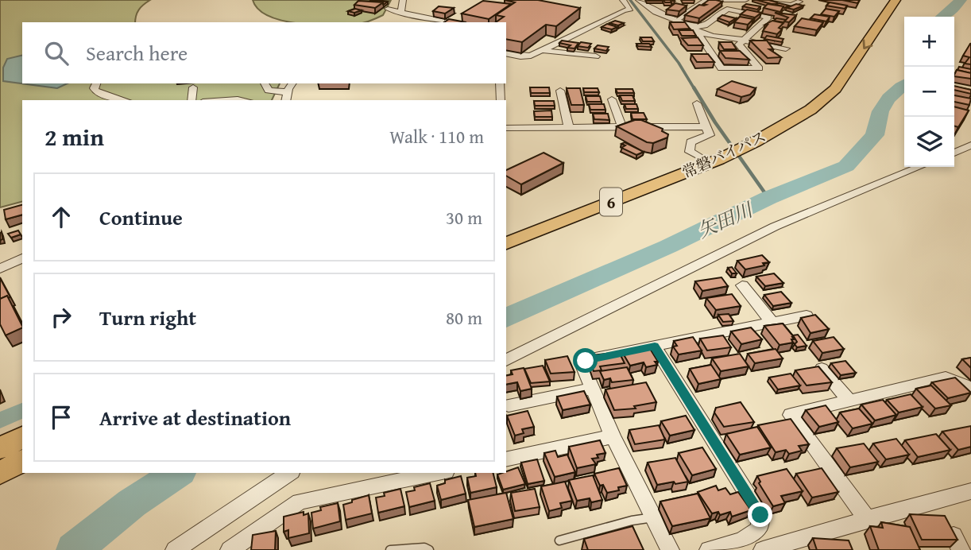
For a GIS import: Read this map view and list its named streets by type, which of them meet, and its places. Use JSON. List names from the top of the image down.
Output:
{
  "streets": {
    "highway": ["常磐バイパス", "6"]
  },
  "water": ["矢田川"],
  "page": {
    "map_buttons": ["+", "−"],
    "search": "Search here",
    "heading": ["2 min", "Walk · 110 m"],
    "list": [
      ["Continue", "30 m"],
      ["Turn right", "80 m"],
      "Arrive at destination"
    ]
  }
}
